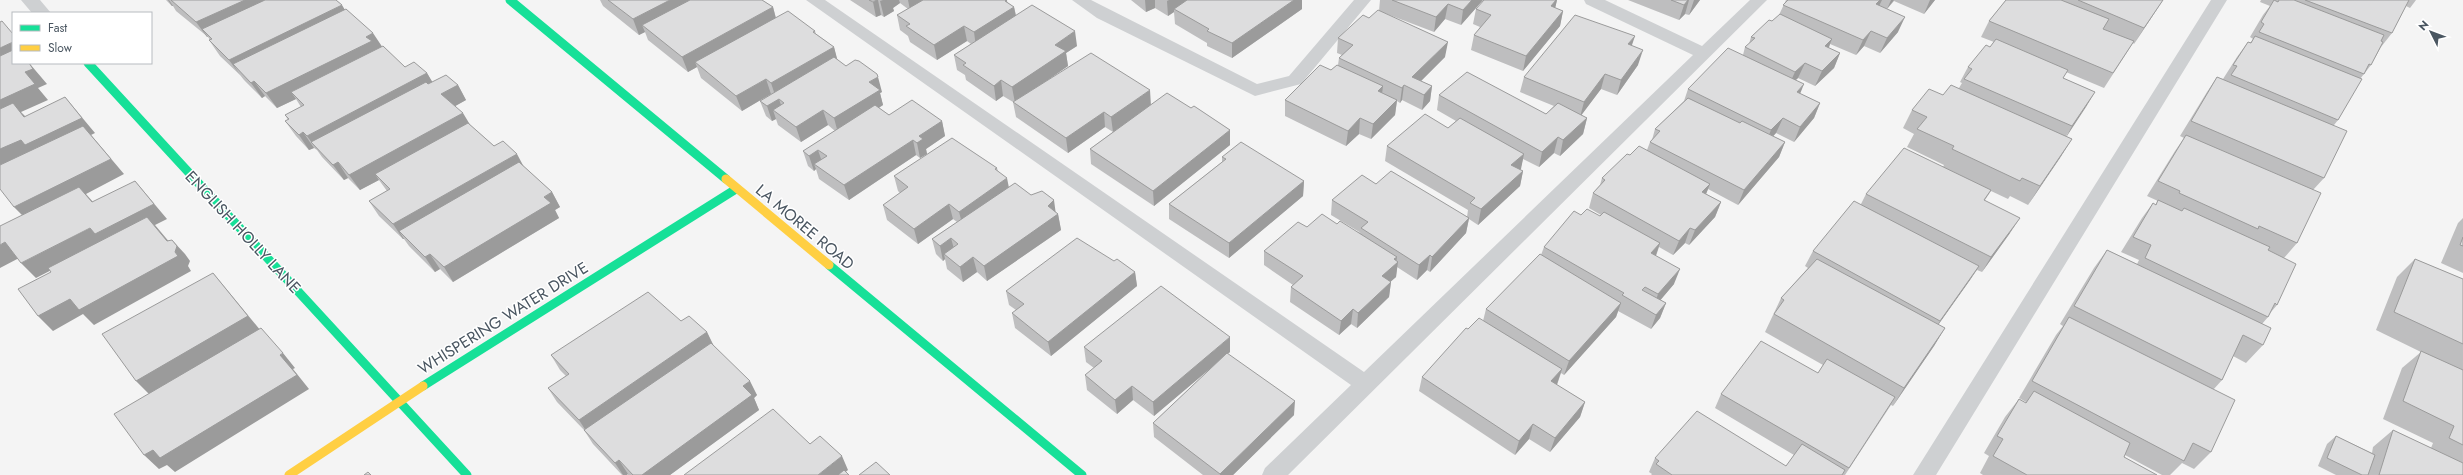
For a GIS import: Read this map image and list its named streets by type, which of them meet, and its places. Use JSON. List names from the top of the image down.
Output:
{
  "streets": {
    "street": ["LA MOREE ROAD", "ENGLISH HOLLY LANE", "WHISPERING WATER DRIVE"]
  },
  "crossings": [
    ["LA MOREE ROAD", "WHISPERING WATER DRIVE"],
    ["ENGLISH HOLLY LANE", "WHISPERING WATER DRIVE"]
  ],
  "legend": ["Fast", "Slow"],
  "north": "top left"
}
